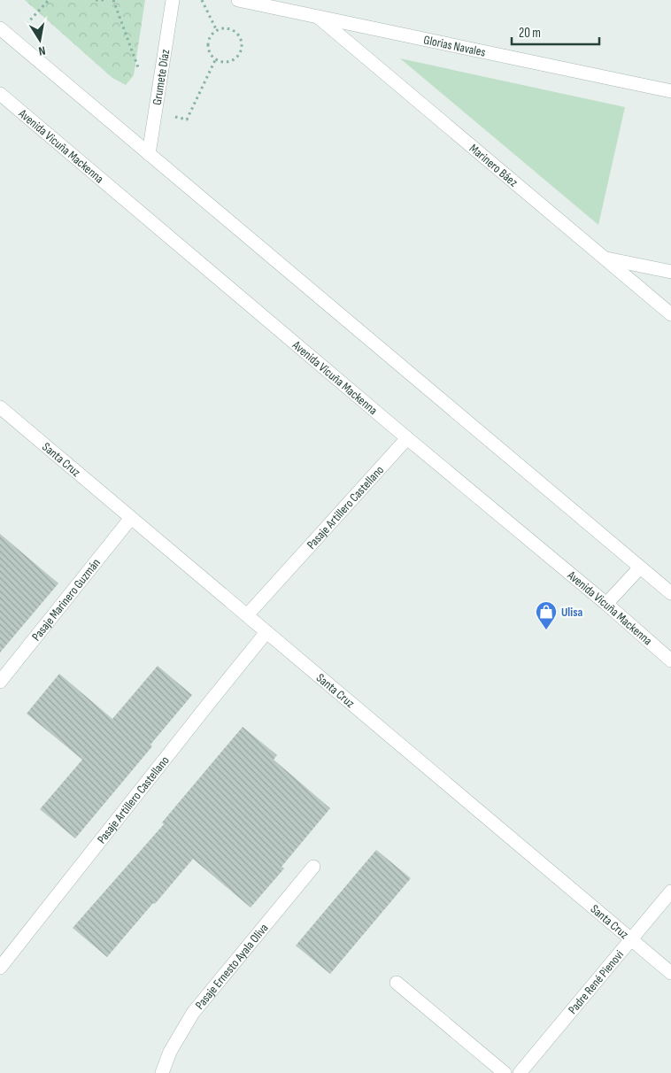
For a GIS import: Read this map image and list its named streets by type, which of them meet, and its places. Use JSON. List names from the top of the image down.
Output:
{
  "streets": {
    "street": [
      "Glorias Navales",
      "Grumete Díaz",
      "Avenida Vicuña Mackenna",
      "Marinero Báez",
      "Santa Cruz",
      "Pasaje Artillero Castellano",
      "Pasaje Marinero Guzmán",
      "Pasaje Ernesto Ayala Oliva",
      "Padre René Pienovi"
    ]
  },
  "crossings": [
    ["Glorias Navales", "Marinero Báez"],
    ["Avenida Vicuña Mackenna", "Pasaje Artillero Castellano"],
    ["Santa Cruz", "Pasaje Artillero Castellano"],
    ["Santa Cruz", "Pasaje Marinero Guzmán"],
    ["Santa Cruz", "Padre René Pienovi"]
  ],
  "places": {
    "shop": ["Ulisa"]
  },
  "scale_bar": "20 m",
  "north": "bottom"
}
